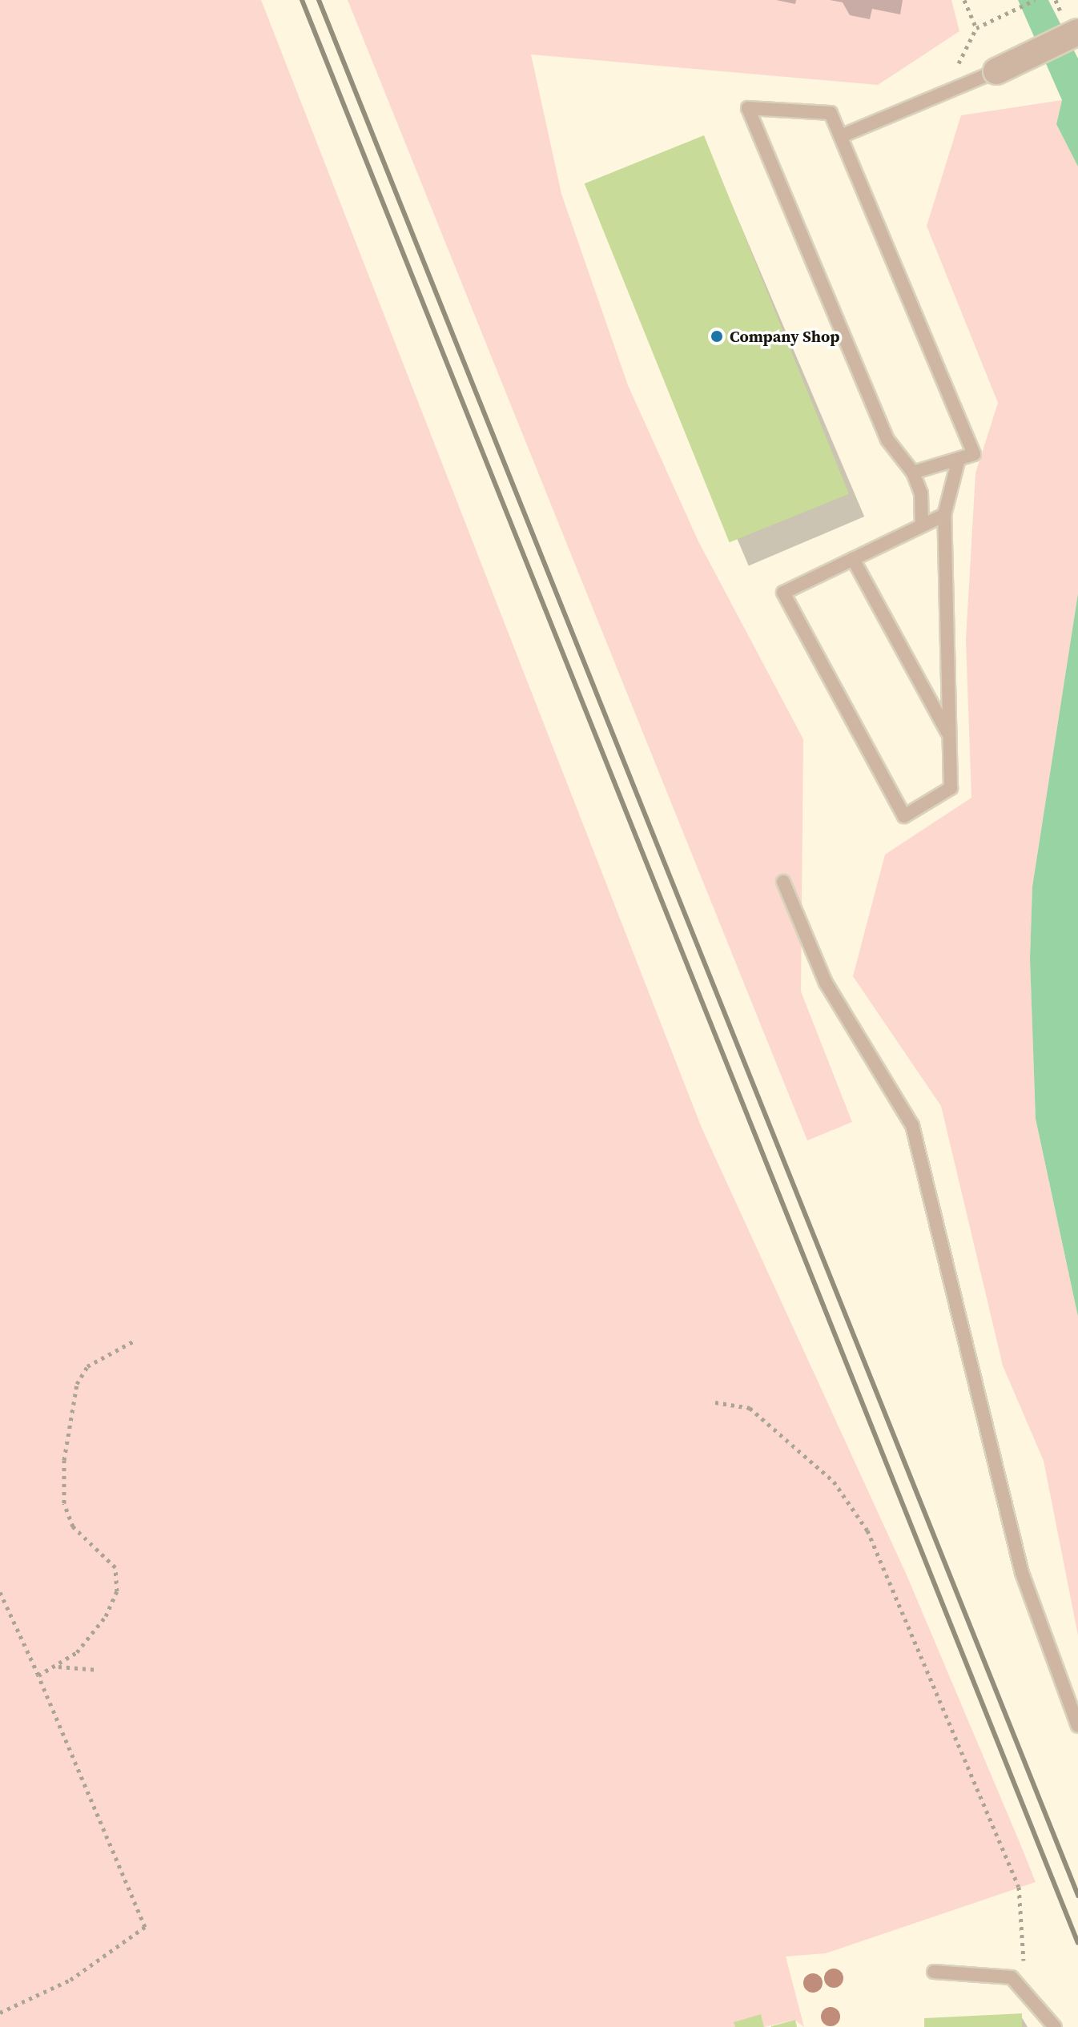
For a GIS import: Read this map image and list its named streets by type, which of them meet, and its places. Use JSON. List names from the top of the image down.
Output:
{
  "places": ["Company Shop"]
}
